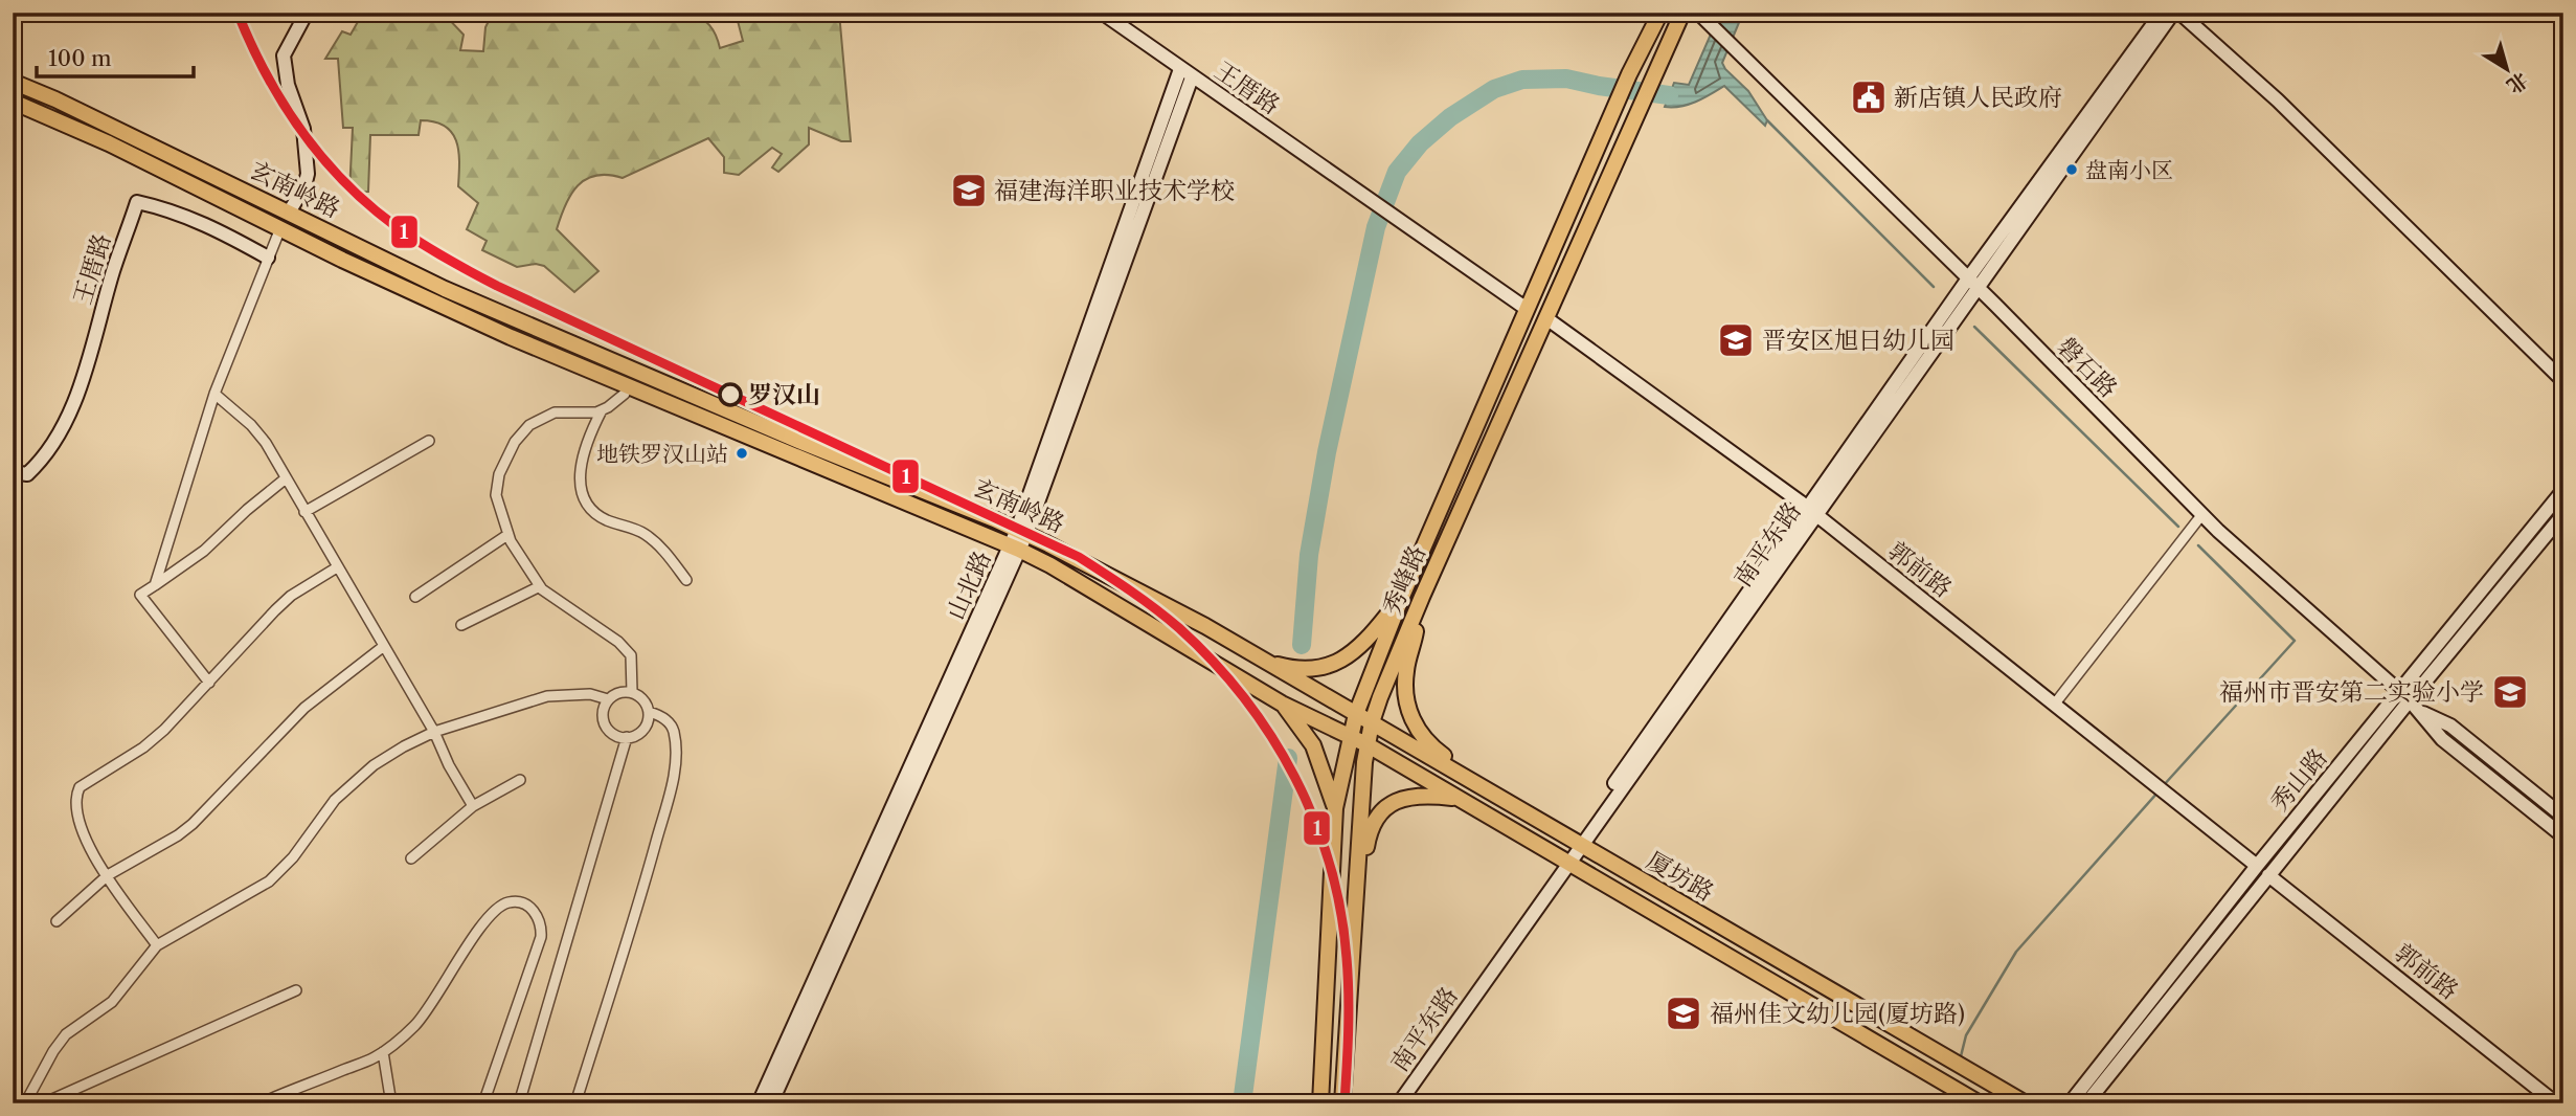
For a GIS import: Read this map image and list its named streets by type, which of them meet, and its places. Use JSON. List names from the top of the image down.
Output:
{
  "streets": {
    "main road": [
      "王厝路",
      "玄南岭路",
      "磐石路",
      "南平东路",
      "郭前路",
      "秀峰路",
      "山北路",
      "秀山路",
      "厦坊路"
    ]
  },
  "crossings": [
    ["王厝路", "秀峰路"],
    ["王厝路", "山北路"],
    ["玄南岭路", "山北路"],
    ["玄南岭路", "厦坊路"],
    ["磐石路", "南平东路"],
    ["磐石路", "秀山路"],
    ["南平东路", "郭前路"],
    ["南平东路", "厦坊路"],
    ["郭前路", "秀峰路"],
    ["郭前路", "秀山路"],
    ["秀峰路", "厦坊路"]
  ],
  "places": {
    "public building": ["新店镇人民政府"],
    "other": ["盘南小区", "罗汉山", "地铁罗汉山站"],
    "school or university": [
      "福建海洋职业技术学校",
      "晋安区旭日幼儿园",
      "福州市晋安第二实验小学",
      "福州佳文幼儿园(厦坊路)"
    ]
  },
  "lines": ["transit line 1"],
  "scale_bar": "100 m",
  "north": "bottom right"
}
